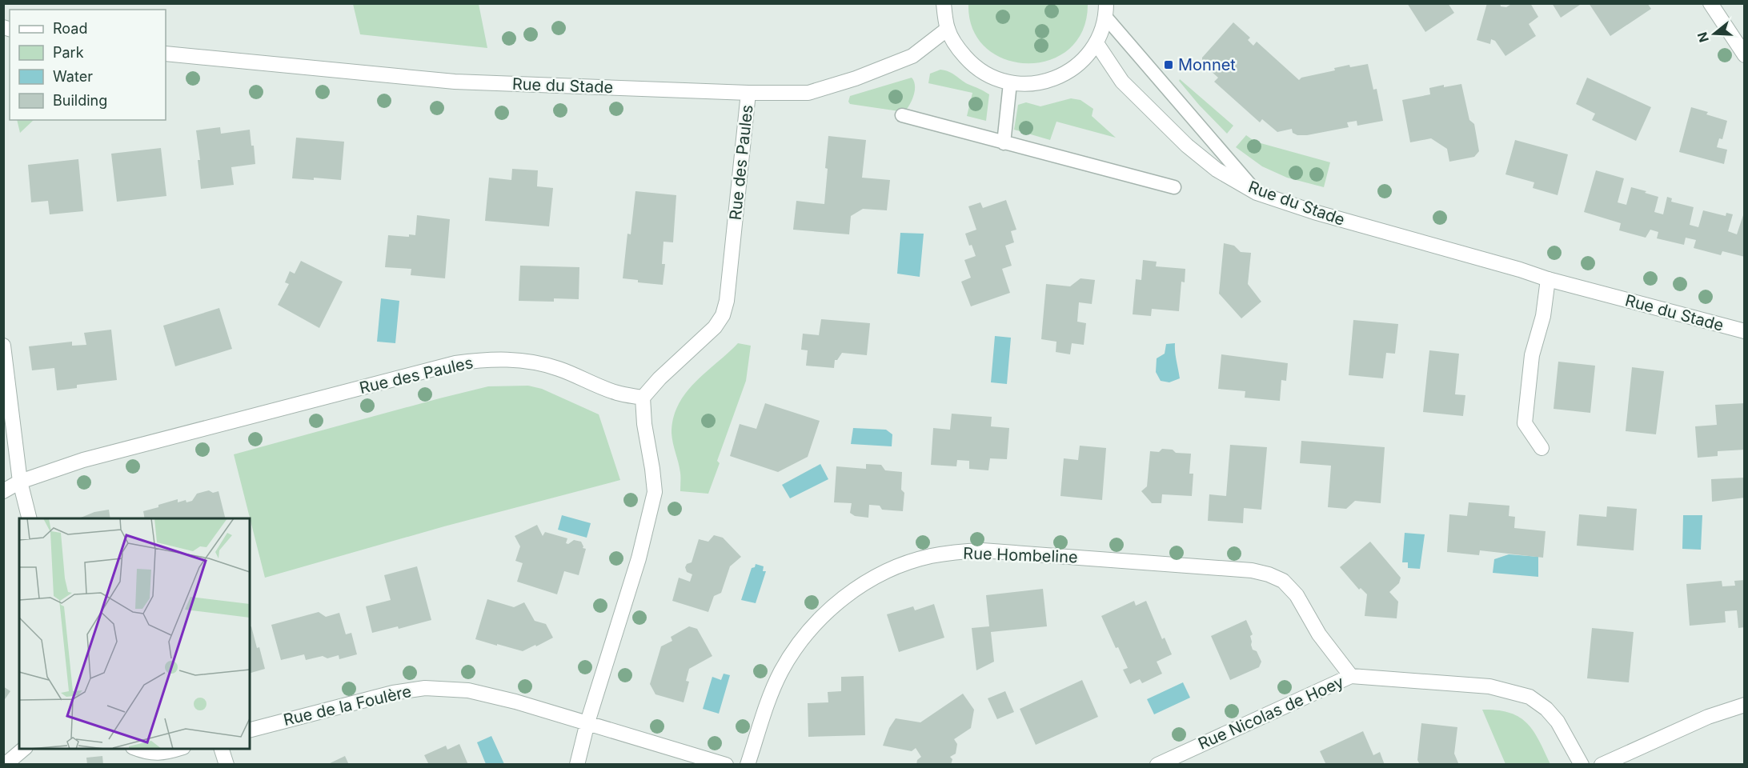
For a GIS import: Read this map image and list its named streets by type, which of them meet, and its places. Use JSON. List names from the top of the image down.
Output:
{
  "streets": {
    "street": [
      "Rue du Stade",
      "Rue des Paules",
      "Rue Hombeline",
      "Rue de la Foulère",
      "Rue Nicolas de Hoey"
    ]
  },
  "crossings": [
    ["Rue du Stade", "Rue des Paules"],
    ["Rue Hombeline", "Rue Nicolas de Hoey"]
  ],
  "places": {
    "transit": ["Monnet"]
  },
  "legend": [
    "Road",
    "Park",
    "Water",
    "Building"
  ],
  "north": "left"
}
